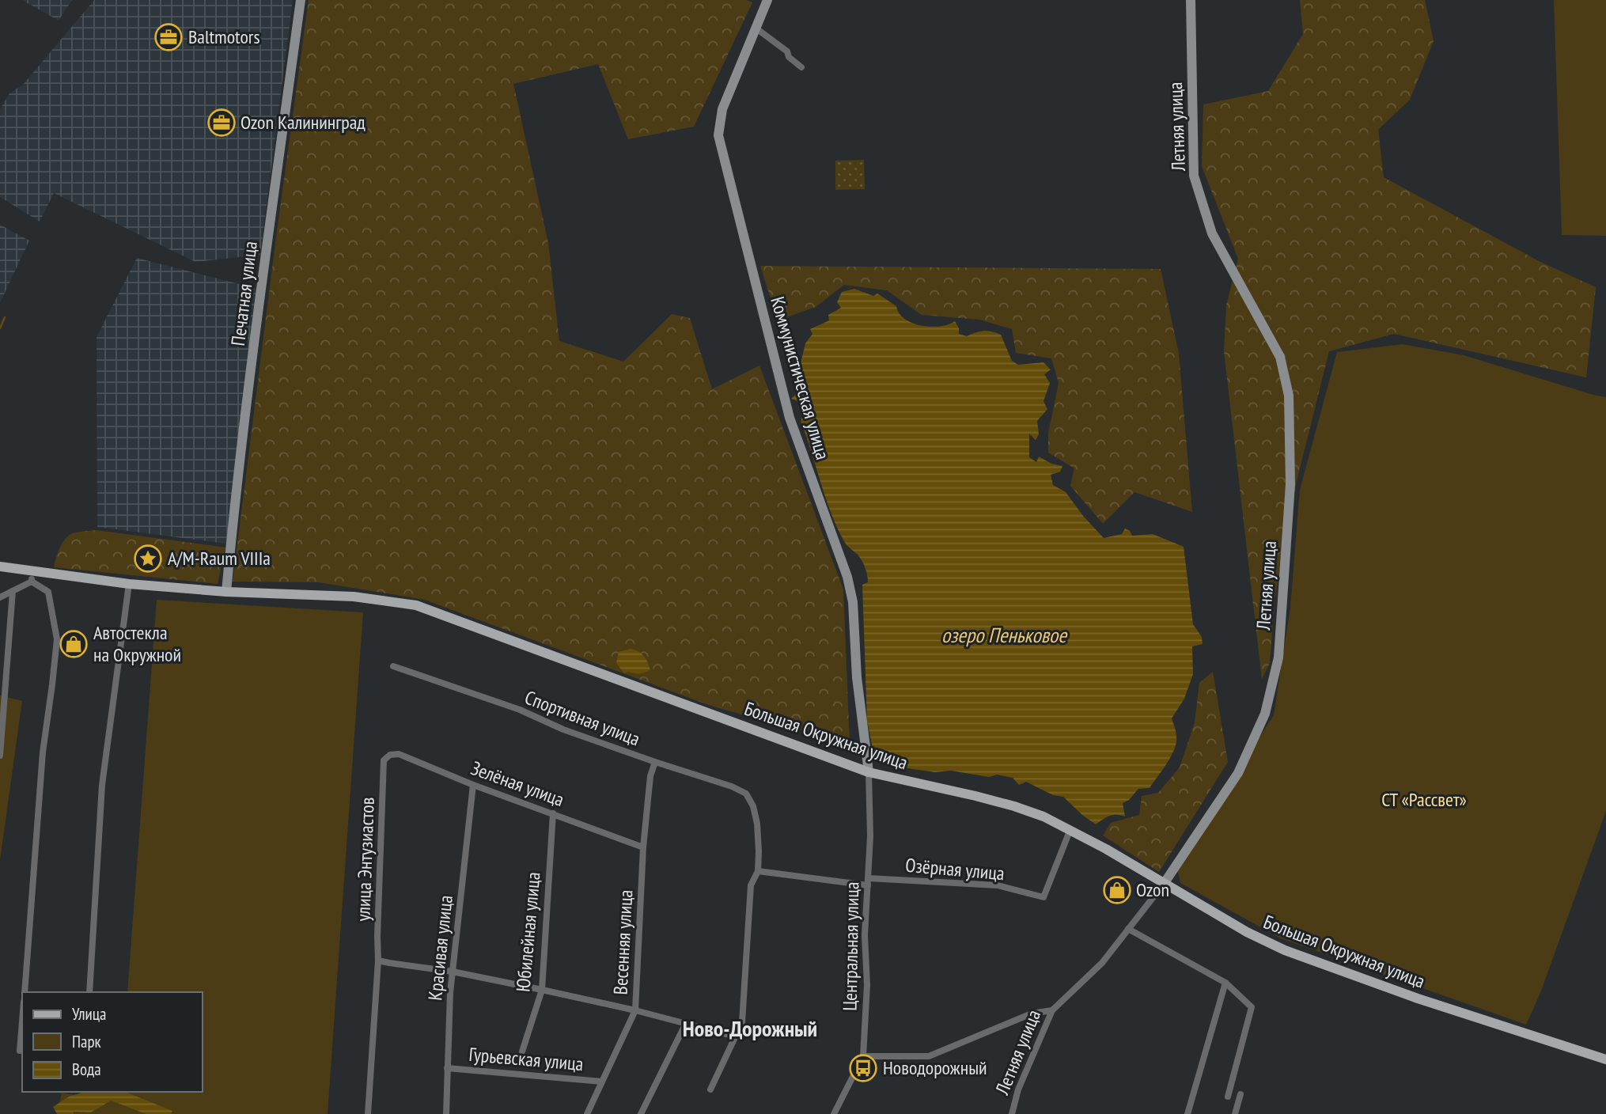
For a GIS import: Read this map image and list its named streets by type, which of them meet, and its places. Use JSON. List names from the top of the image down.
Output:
{
  "streets": {
    "main road": ["Большая Окружная улица"],
    "street": [
      "Летняя улица",
      "Печатная улица",
      "Коммунистическая улица",
      "Спортивная улица",
      "Зелёная улица",
      "улица Энтузиастов",
      "Озёрная улица",
      "Юбилейная улица",
      "Весенняя улица",
      "Центральная улица",
      "Красивая улица",
      "Гурьевская улица"
    ]
  },
  "crossings": [
    ["Летняя улица", "Большая Окружная улица"],
    ["Печатная улица", "Большая Окружная улица"],
    ["Коммунистическая улица", "Большая Окружная улица"],
    ["Коммунистическая улица", "Центральная улица"],
    ["Спортивная улица", "Озёрная улица"],
    ["Спортивная улица", "Весенняя улица"],
    ["Большая Окружная улица", "Озёрная улица"],
    ["Большая Окружная улица", "Центральная улица"],
    ["Зелёная улица", "улица Энтузиастов"],
    ["Зелёная улица", "Юбилейная улица"],
    ["Зелёная улица", "Весенняя улица"],
    ["Зелёная улица", "Красивая улица"],
    ["Озёрная улица", "Центральная улица"],
    ["Весенняя улица", "Гурьевская улица"],
    ["Красивая улица", "Гурьевская улица"]
  ],
  "districts": ["Ново-Дорожный"],
  "water": ["озеро Пеньковое"],
  "parks": ["СТ «Рассвет»"],
  "places": {
    "office": ["Baltmotors", "Ozon Калининград"],
    "place": ["A/M-Raum VIIIa"],
    "shop": ["Автостекла на Окружной", "Ozon"],
    "bus stop": ["Новодорожный"]
  },
  "legend": ["Улица", "Парк", "Вода"]
}
